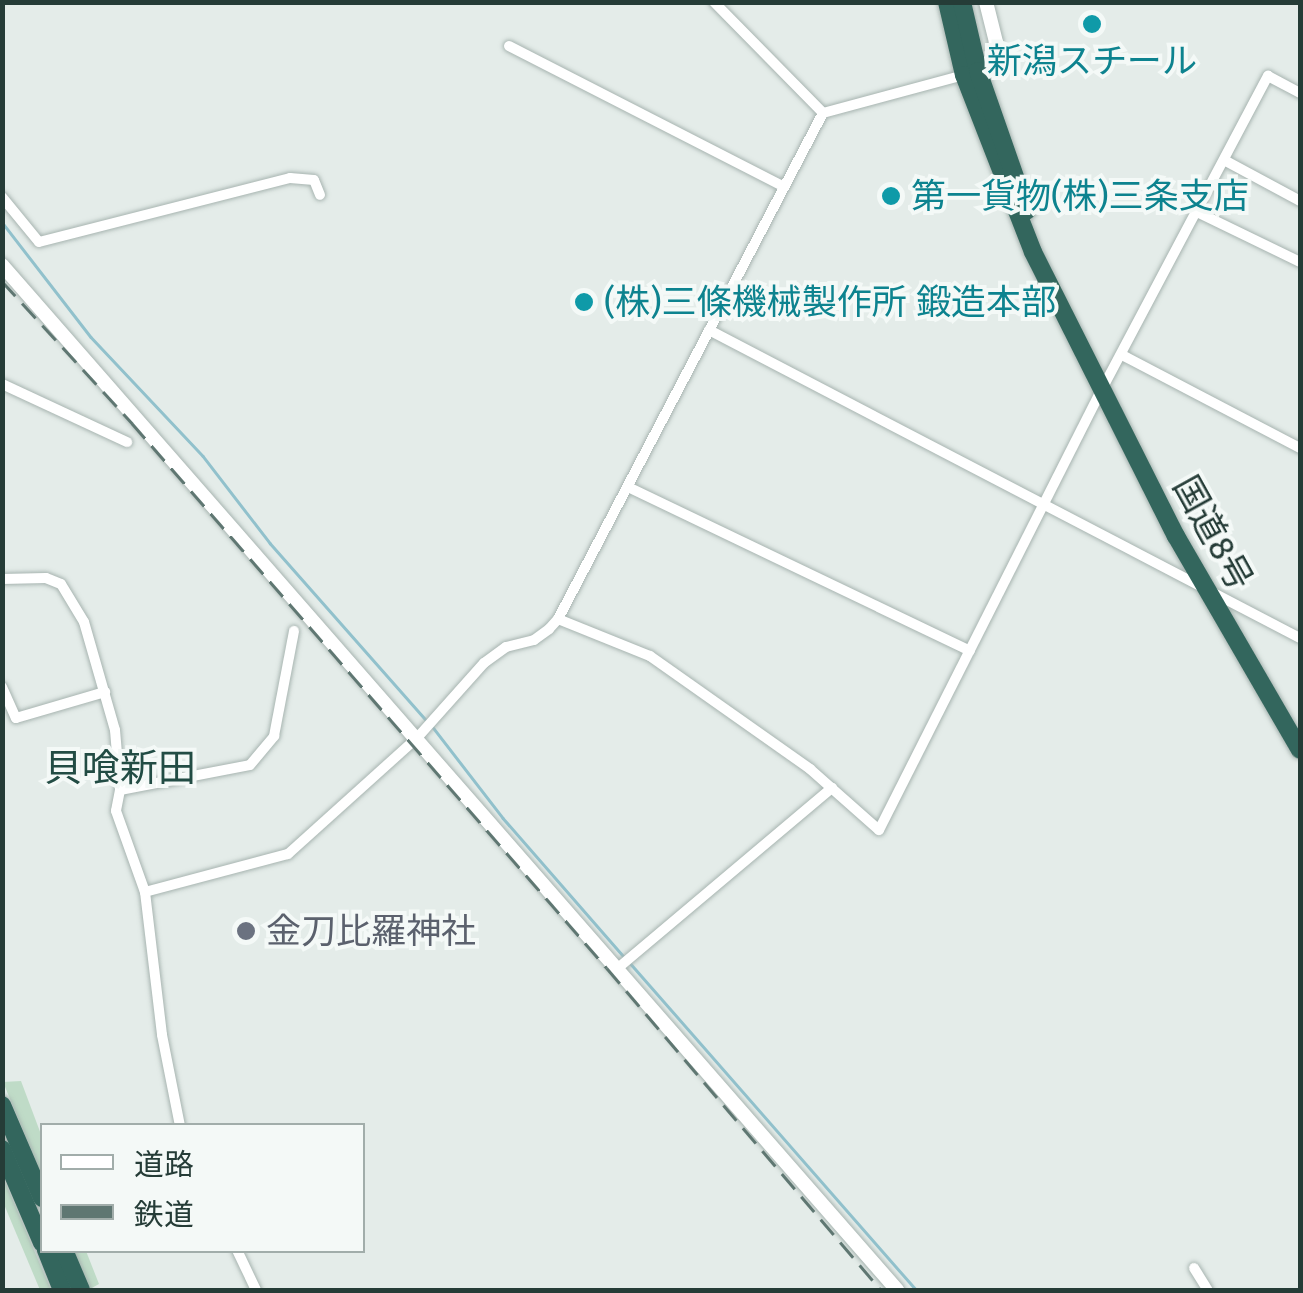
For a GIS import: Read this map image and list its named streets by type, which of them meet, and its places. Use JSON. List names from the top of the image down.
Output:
{
  "streets": {
    "highway": ["国道8号"]
  },
  "districts": ["貝喰新田"],
  "places": [
    "新潟スチール",
    "第一貨物(株)三条支店",
    "(株)三條機械製作所 鍛造本部",
    "金刀比羅神社"
  ],
  "legend": ["道路", "鉄道"]
}
